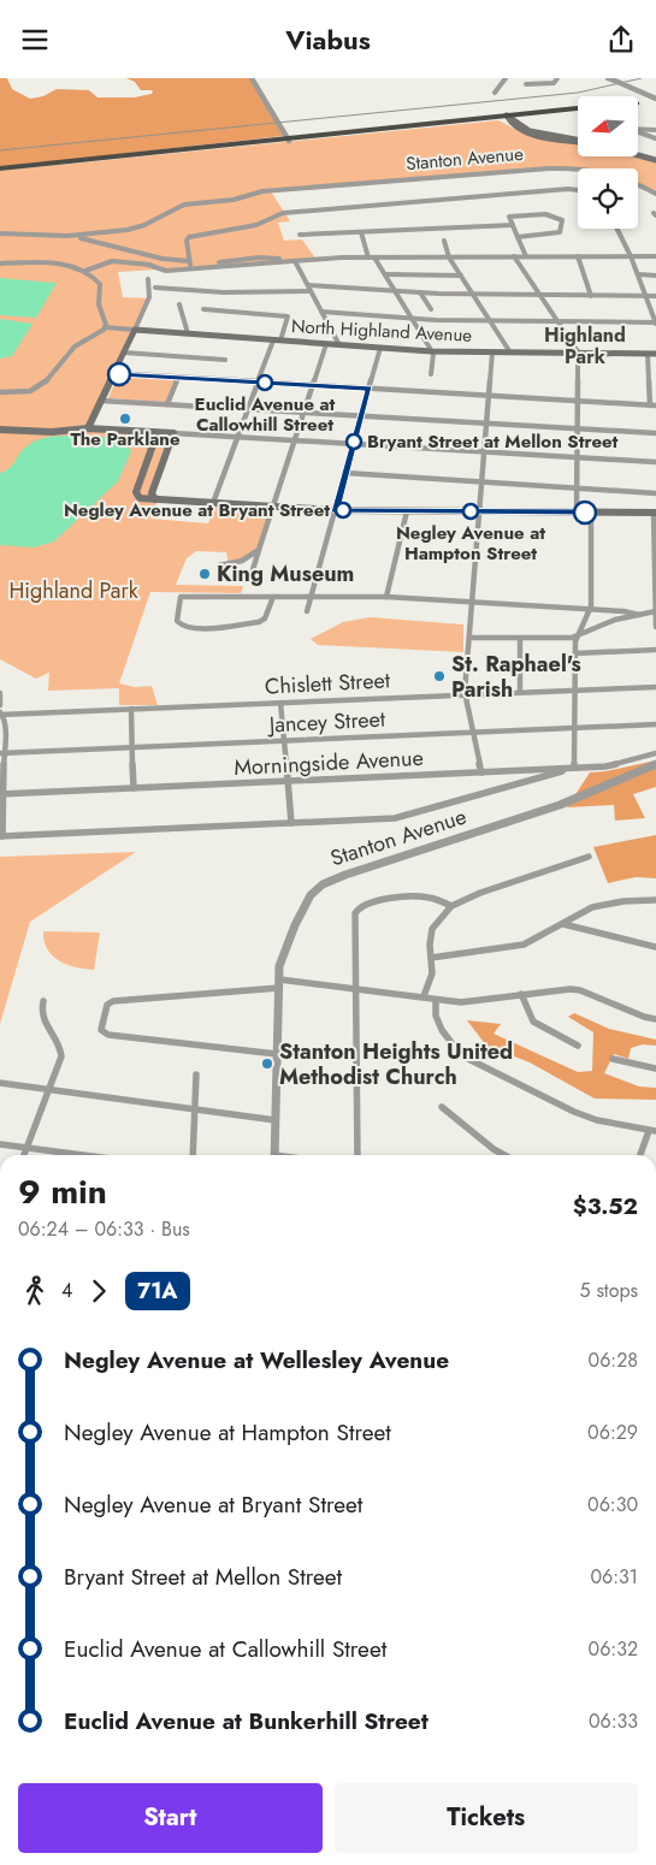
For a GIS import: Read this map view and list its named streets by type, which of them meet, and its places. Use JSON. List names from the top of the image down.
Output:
{
  "streets": {
    "main road": ["North Highland Avenue"],
    "street": [
      "Stanton Avenue",
      "Chislett Street",
      "Jancey Street",
      "Morningside Avenue"
    ]
  },
  "districts": ["Highland Park"],
  "parks": ["Highland Park"],
  "places": [
    "Euclid Avenue at Callowhill Street",
    "The Parklane",
    "Bryant Street at Mellon Street",
    "Negley Avenue at Bryant Street",
    "Negley Avenue at Hampton Street",
    "King Museum",
    "St. Raphael's Parish",
    "Stanton Heights United Methodist Church"
  ],
  "lines": ["bus line 71A"],
  "north": "left",
  "page": {
    "header": "Viabus",
    "heading": ["9 min", "06:24 – 06:33 · Bus", "$3.52"],
    "legs": ["4", "71A", "5 stops"],
    "list": [
      {
        "name": "Negley Avenue at Wellesley Avenue",
        "value": "06:28"
      },
      {
        "name": "Negley Avenue at Hampton Street",
        "value": "06:29"
      },
      {
        "name": "Negley Avenue at Bryant Street",
        "value": "06:30"
      },
      {
        "name": "Bryant Street at Mellon Street",
        "value": "06:31"
      },
      {
        "name": "Euclid Avenue at Callowhill Street",
        "value": "06:32"
      },
      {
        "name": "Euclid Avenue at Bunkerhill Street",
        "value": "06:33"
      }
    ],
    "buttons": ["Start", "Tickets"]
  }
}
